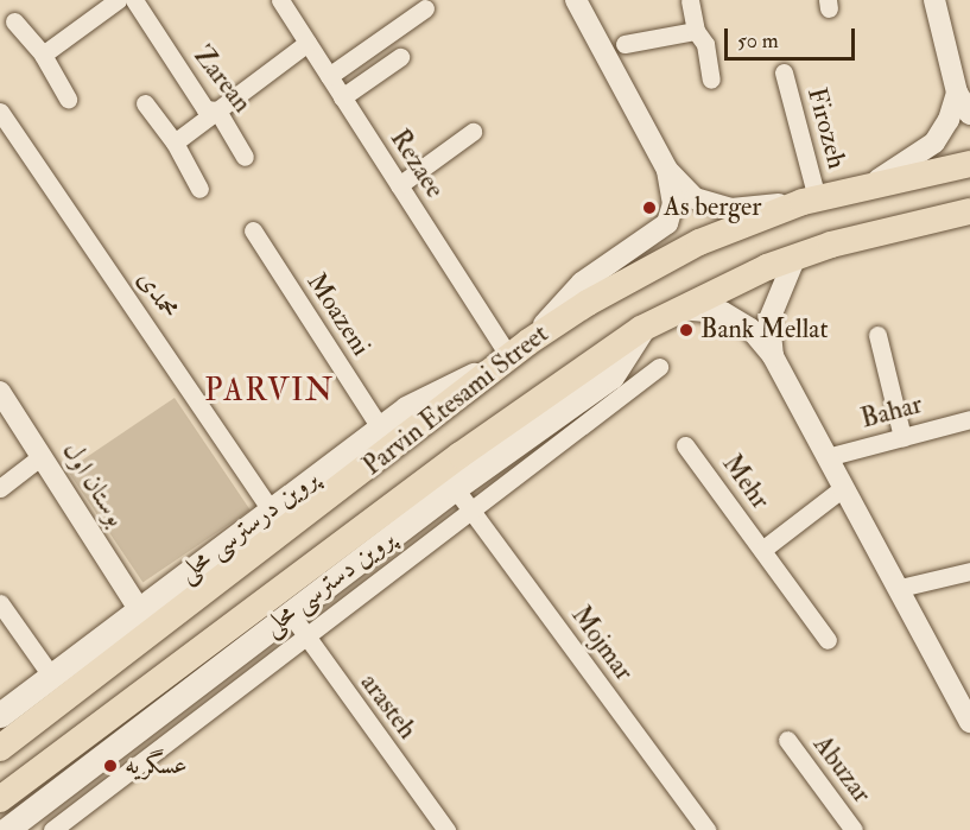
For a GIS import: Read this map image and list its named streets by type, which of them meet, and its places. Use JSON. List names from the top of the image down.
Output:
{
  "streets": {
    "main road": ["Parvin Etesami Street", "پروین درسترسی محلی", "پروین دسترسی محلی"],
    "street": [
      "Zarean",
      "Firozeh",
      "Rezaee",
      "محمدی",
      "Moazeni",
      "Bahar",
      "Mehr",
      "بوستان اول",
      "Mojmar",
      "arasteh",
      "Abuzar"
    ]
  },
  "crossings": [
    ["Firozeh", "Parvin Etesami Street"],
    ["Rezaee", "Parvin Etesami Street"],
    ["Rezaee", "پروین درسترسی محلی"],
    ["محمدی", "پروین درسترسی محلی"],
    ["Moazeni", "پروین درسترسی محلی"],
    ["Parvin Etesami Street", "پروین درسترسی محلی"],
    ["Parvin Etesami Street", "پروین دسترسی محلی"],
    ["بوستان اول", "پروین درسترسی محلی"],
    ["پروین دسترسی محلی", "Mojmar"],
    ["پروین دسترسی محلی", "arasteh"]
  ],
  "districts": ["PARVIN"],
  "places": ["As berger", "Bank Mellat", "عسگریه"],
  "scale_bar": "50 m"
}
